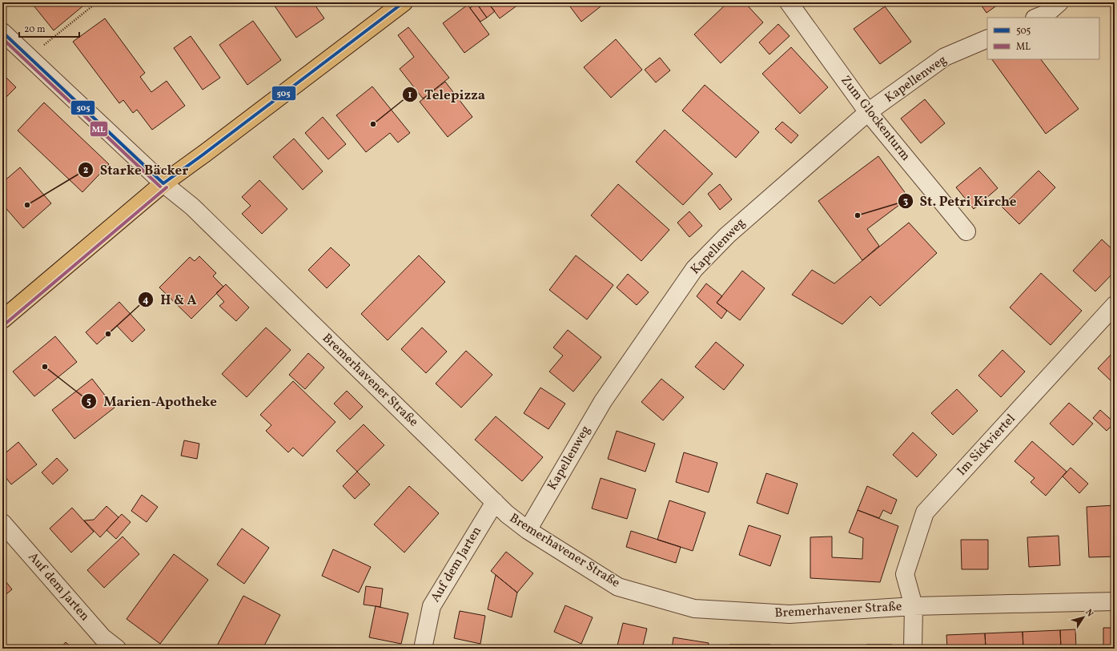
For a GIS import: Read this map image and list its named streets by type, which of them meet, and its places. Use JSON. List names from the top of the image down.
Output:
{
  "streets": {
    "street": [
      "Kapellenweg",
      "Zum Glockenturm",
      "Bremerhavener Straße",
      "Im Sickviertel",
      "Auf dem Jarten"
    ]
  },
  "crossings": [
    ["Kapellenweg", "Zum Glockenturm"],
    ["Kapellenweg", "Bremerhavener Straße"],
    ["Bremerhavener Straße", "Im Sickviertel"],
    ["Bremerhavener Straße", "Auf dem Jarten"]
  ],
  "places": [
    "Telepizza",
    "Starke Bäcker",
    "St. Petri Kirche",
    "H & A",
    "Marien-Apotheke"
  ],
  "lines": ["transit line 505", "transit line ML"],
  "legend": ["505", "ML"],
  "scale_bar": "20 m",
  "north": "top right"
}
